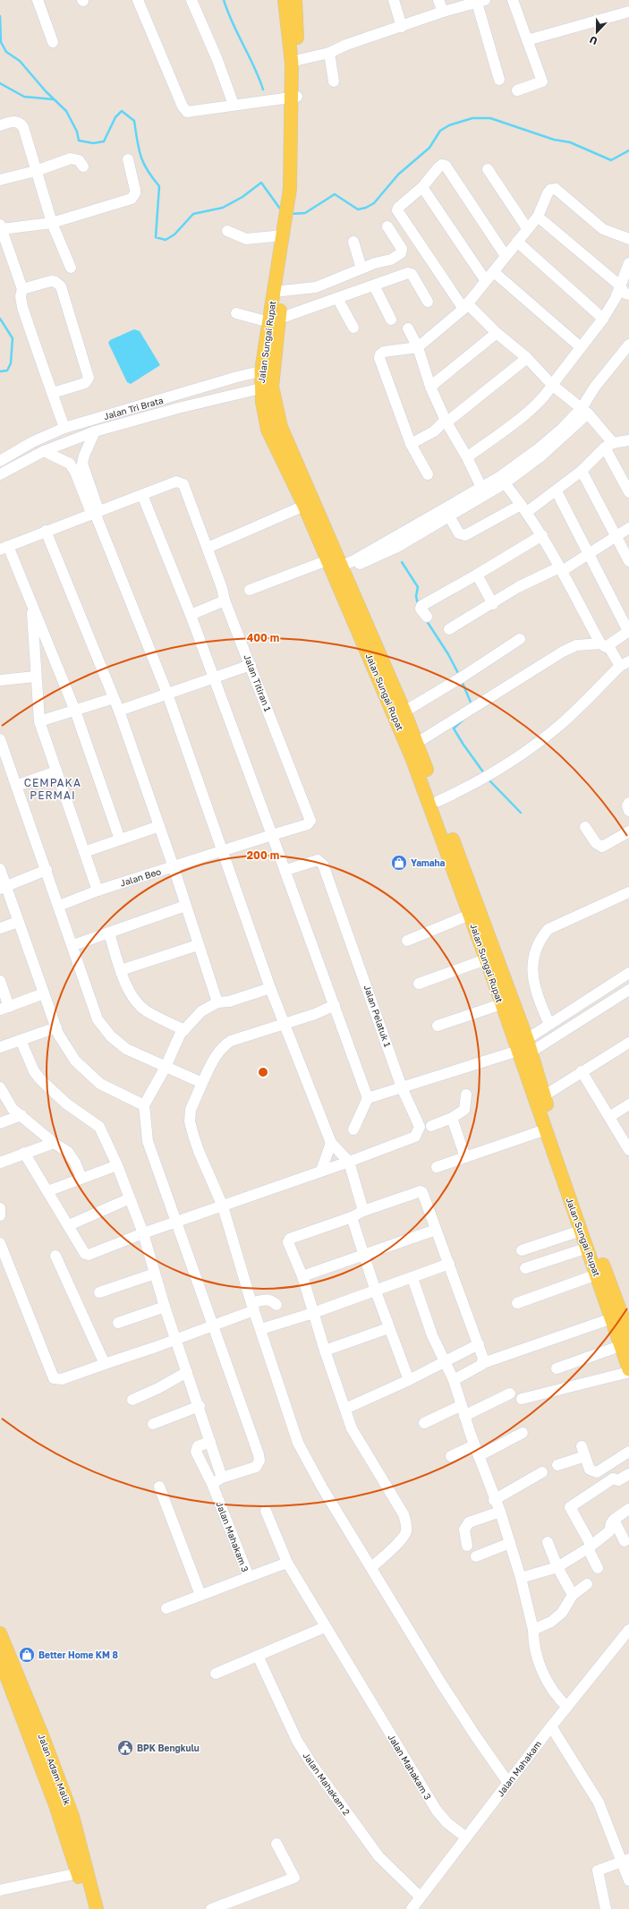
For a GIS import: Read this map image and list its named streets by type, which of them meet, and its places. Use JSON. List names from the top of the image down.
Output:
{
  "streets": {
    "main road": ["Jalan Sungai Rupat", "Jalan Adam Malik"],
    "street": [
      "Jalan Tri Brata",
      "Jalan Titiran 1",
      "Jalan Beo",
      "Jalan Pelatuk 1",
      "Jalan Mahakam 3",
      "Jalan Mahakam",
      "Jalan Mahakam 2"
    ]
  },
  "crossings": [
    ["Jalan Sungai Rupat", "Jalan Tri Brata"],
    ["Jalan Titiran 1", "Jalan Beo"],
    ["Jalan Mahakam 3", "Jalan Mahakam"],
    ["Jalan Mahakam", "Jalan Mahakam 2"]
  ],
  "districts": ["CEMPAKA PERMAI"],
  "places": {
    "shop": ["Yamaha", "Better Home KM 8"],
    "public building": ["BPK Bengkulu"]
  },
  "north": "bottom",
  "rings": ["400 m", "200 m"]
}
